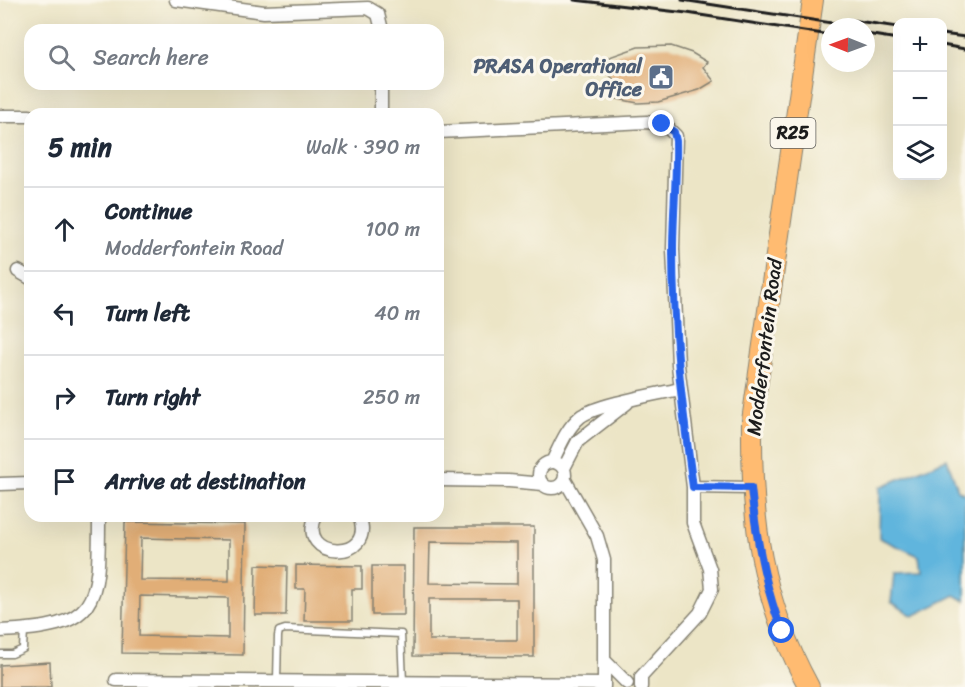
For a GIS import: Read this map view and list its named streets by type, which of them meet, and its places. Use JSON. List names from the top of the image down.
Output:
{
  "streets": {
    "main road": ["R25", "Modderfontein Road"]
  },
  "places": {
    "public building": ["PRASA Operational Office"]
  },
  "north": "left",
  "page": {
    "map_buttons": ["+", "−"],
    "search": "Search here",
    "heading": ["5 min", "Walk · 390 m"],
    "list": [
      ["Continue", "Modderfontein Road", "100 m"],
      ["Turn left", "40 m"],
      ["Turn right", "250 m"],
      "Arrive at destination"
    ]
  }
}
